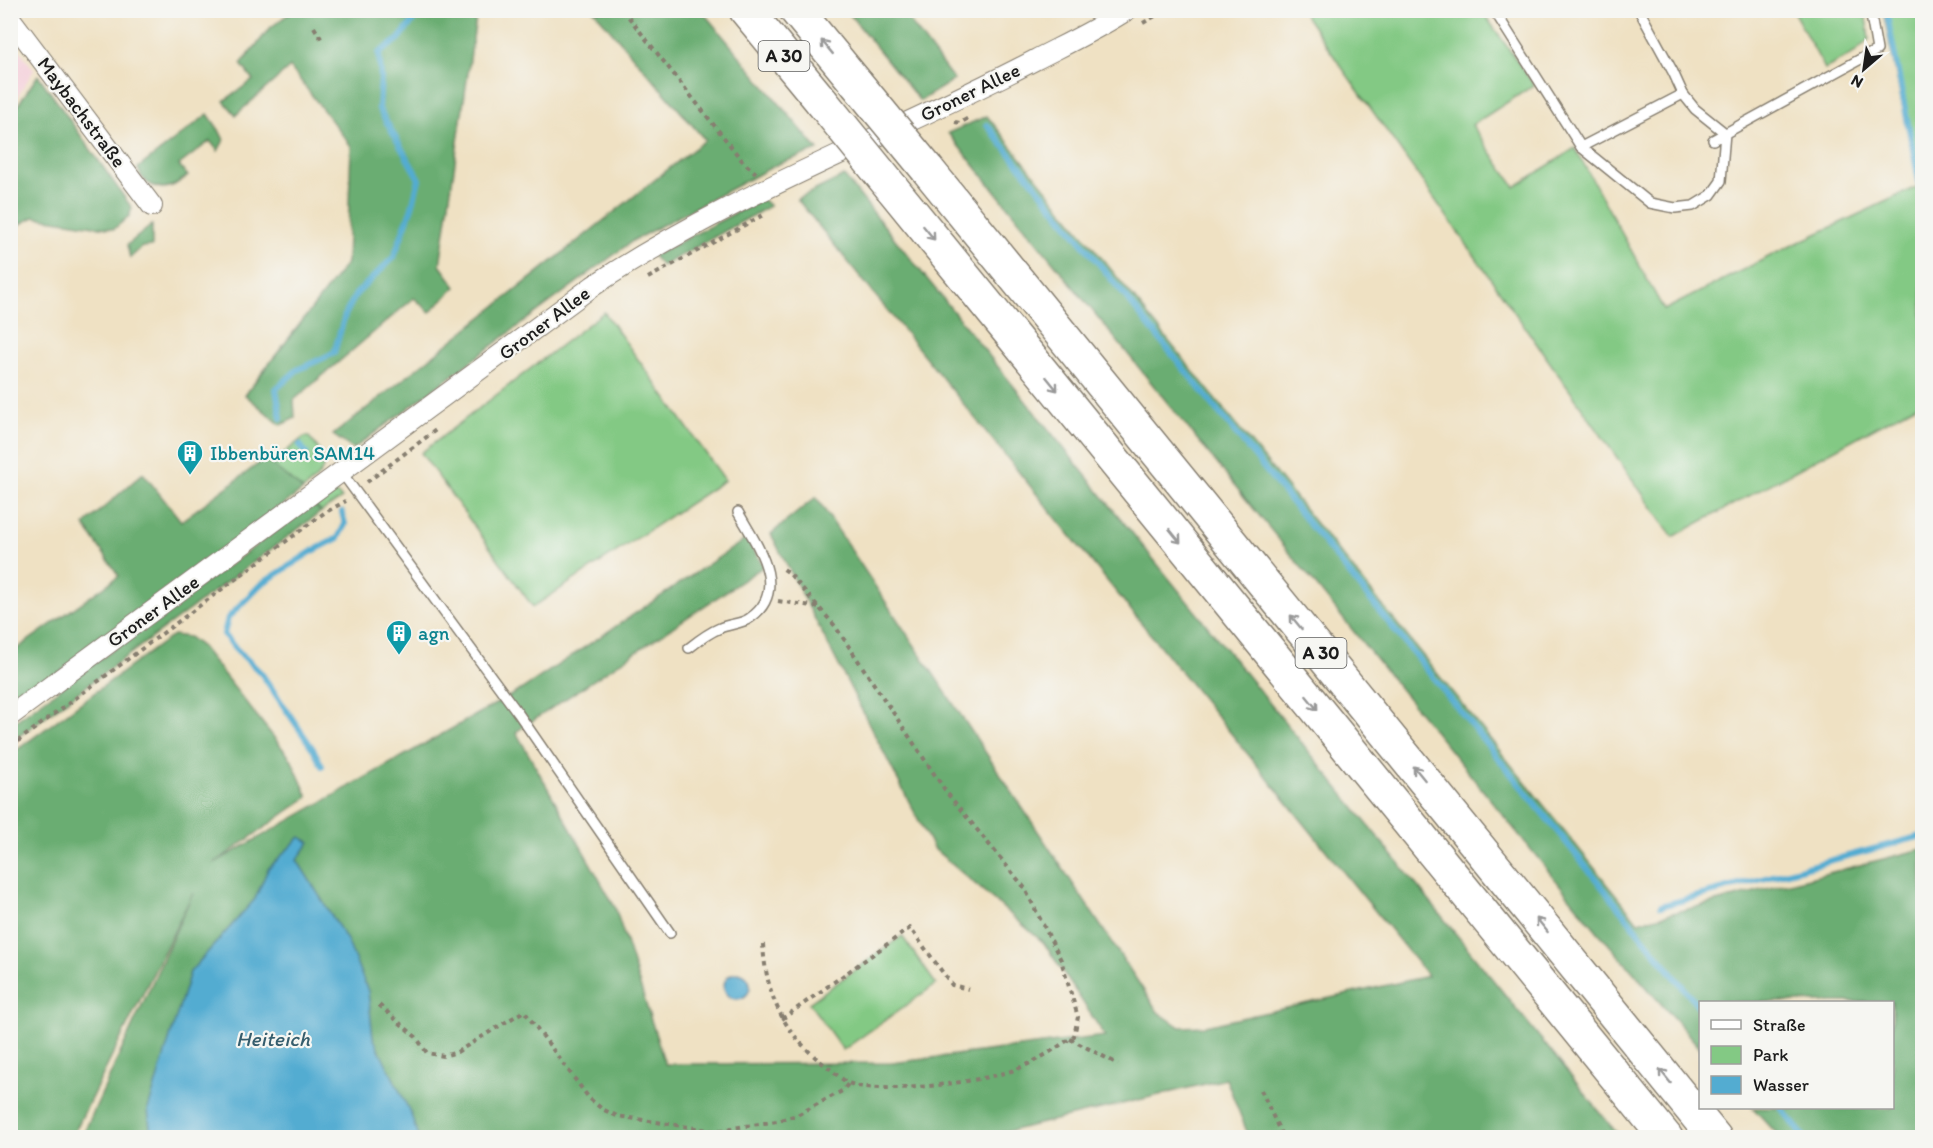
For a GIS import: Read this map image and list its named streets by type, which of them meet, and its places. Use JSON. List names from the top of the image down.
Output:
{
  "streets": {
    "highway": ["A 30"],
    "street": ["Groner Allee", "Maybachstraße"]
  },
  "water": ["Heiteich"],
  "places": {
    "building": ["Ibbenbüren SAM14", "agn"]
  },
  "legend": ["Straße", "Park", "Wasser"],
  "north": "bottom left"
}
